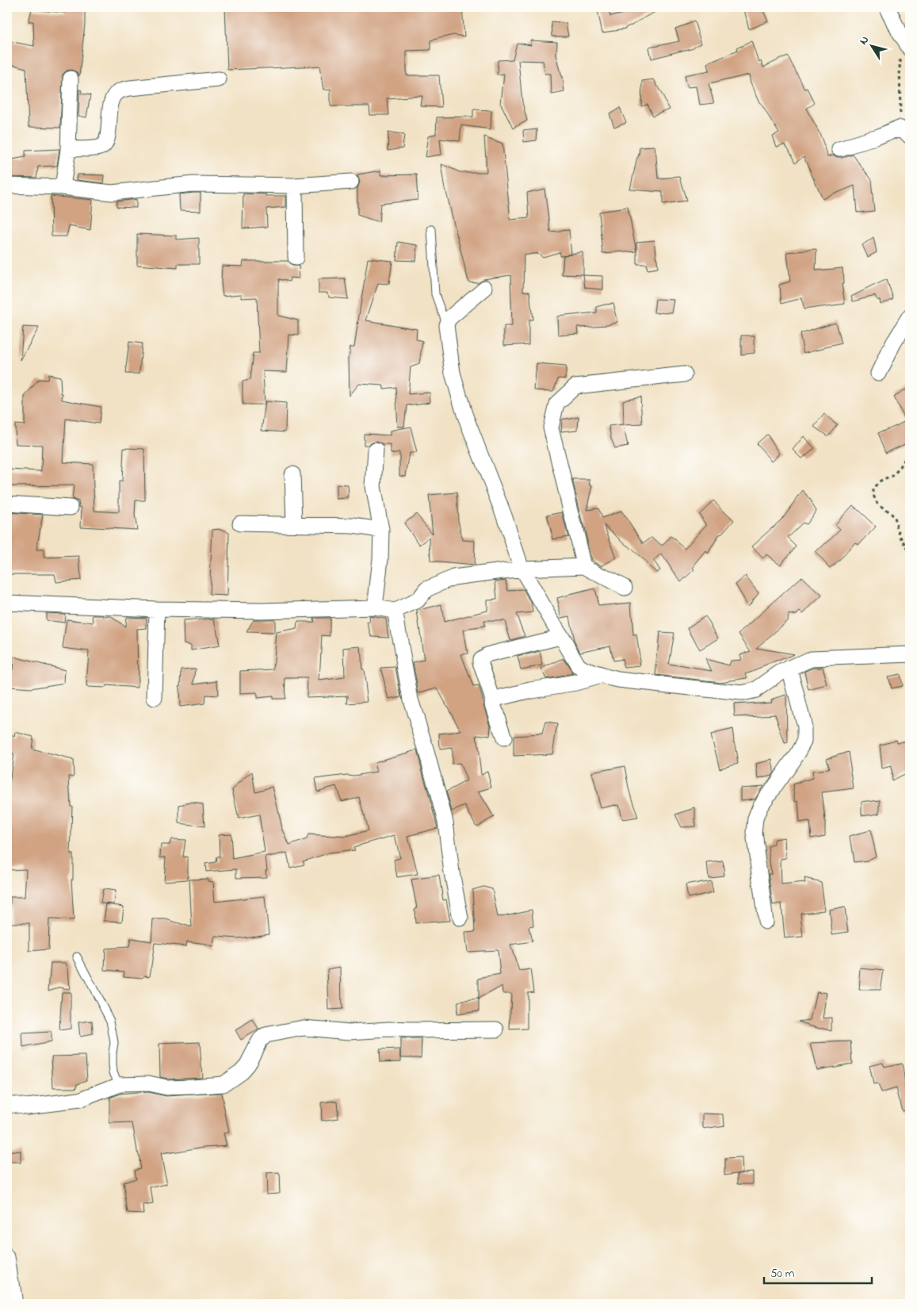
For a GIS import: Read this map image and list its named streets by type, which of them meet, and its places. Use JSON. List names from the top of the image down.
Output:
{
  "scale_bar": "50 m",
  "north": "top left"
}
